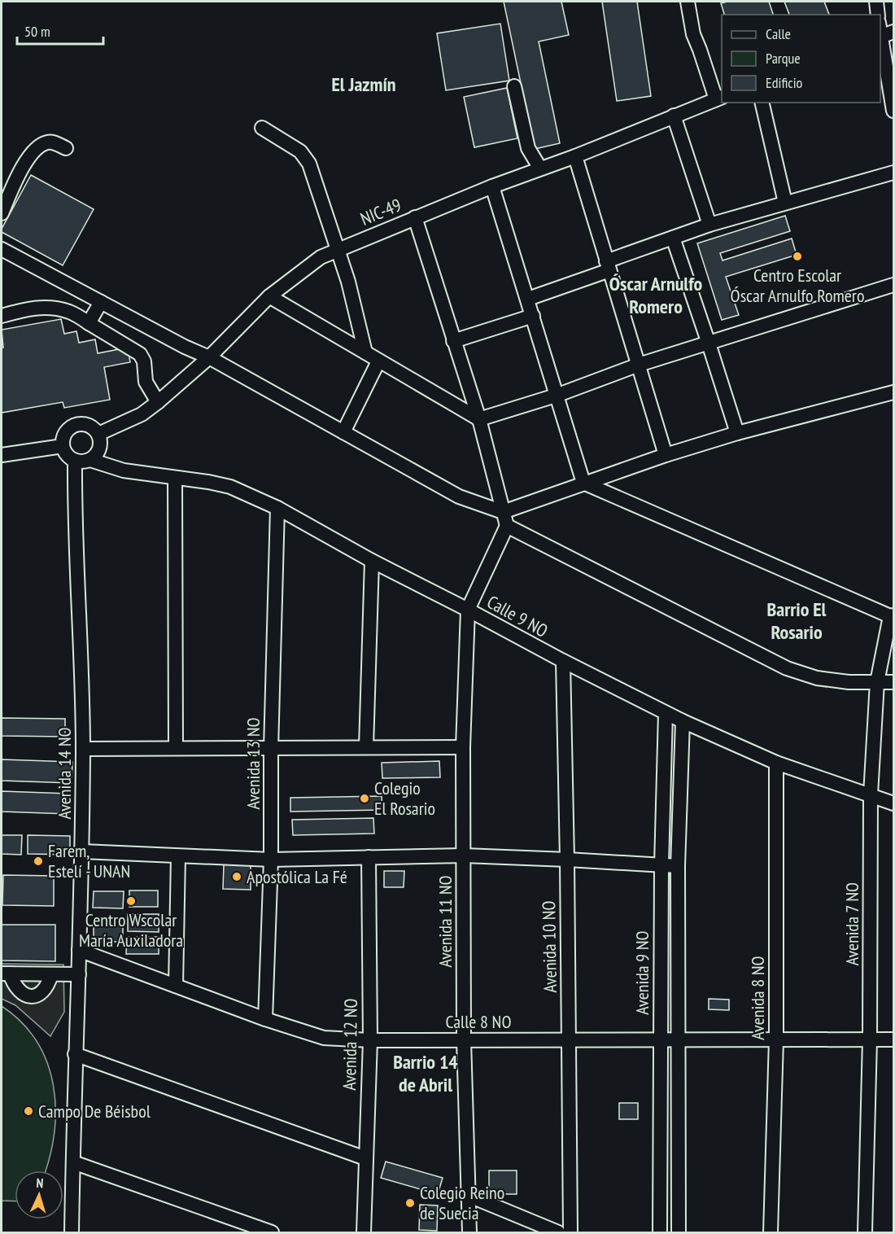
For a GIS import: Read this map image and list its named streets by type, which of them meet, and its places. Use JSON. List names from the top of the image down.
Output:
{
  "streets": {
    "street": [
      "NIC-49",
      "Calle 9 NO",
      "Avenida 13 NO",
      "Avenida 14 NO",
      "Avenida 11 NO",
      "Avenida 7 NO",
      "Avenida 10 NO",
      "Avenida 9 NO",
      "Avenida 8 NO",
      "Calle 8 NO",
      "Avenida 12 NO"
    ]
  },
  "crossings": [
    ["NIC-49", "Calle 9 NO"],
    ["NIC-49", "Avenida 14 NO"],
    ["Calle 9 NO", "Avenida 13 NO"],
    ["Calle 9 NO", "Avenida 14 NO"],
    ["Calle 9 NO", "Avenida 11 NO"],
    ["Calle 9 NO", "Avenida 7 NO"],
    ["Calle 9 NO", "Avenida 10 NO"],
    ["Calle 9 NO", "Avenida 9 NO"],
    ["Calle 9 NO", "Avenida 8 NO"],
    ["Avenida 13 NO", "Calle 8 NO"],
    ["Avenida 14 NO", "Calle 8 NO"],
    ["Avenida 11 NO", "Calle 8 NO"],
    ["Avenida 7 NO", "Calle 8 NO"],
    ["Avenida 10 NO", "Calle 8 NO"],
    ["Avenida 9 NO", "Calle 8 NO"],
    ["Avenida 8 NO", "Calle 8 NO"],
    ["Calle 8 NO", "Avenida 12 NO"]
  ],
  "districts": [
    "El Jazmín",
    "Óscar Arnulfo Romero",
    "Barrio El Rosario",
    "Barrio 14 de Abril"
  ],
  "places": [
    "Centro Escolar Óscar Arnulfo Romero",
    "Colegio El Rosario",
    "Farem, Estelí - UNAN",
    "Apostólica La Fé",
    "Centro Wscolar María Auxiladora",
    "Campo De Béisbol",
    "Colegio Reino de Suecia"
  ],
  "legend": ["Calle", "Parque", "Edificio"],
  "scale_bar": "50 m",
  "north": "top"
}
